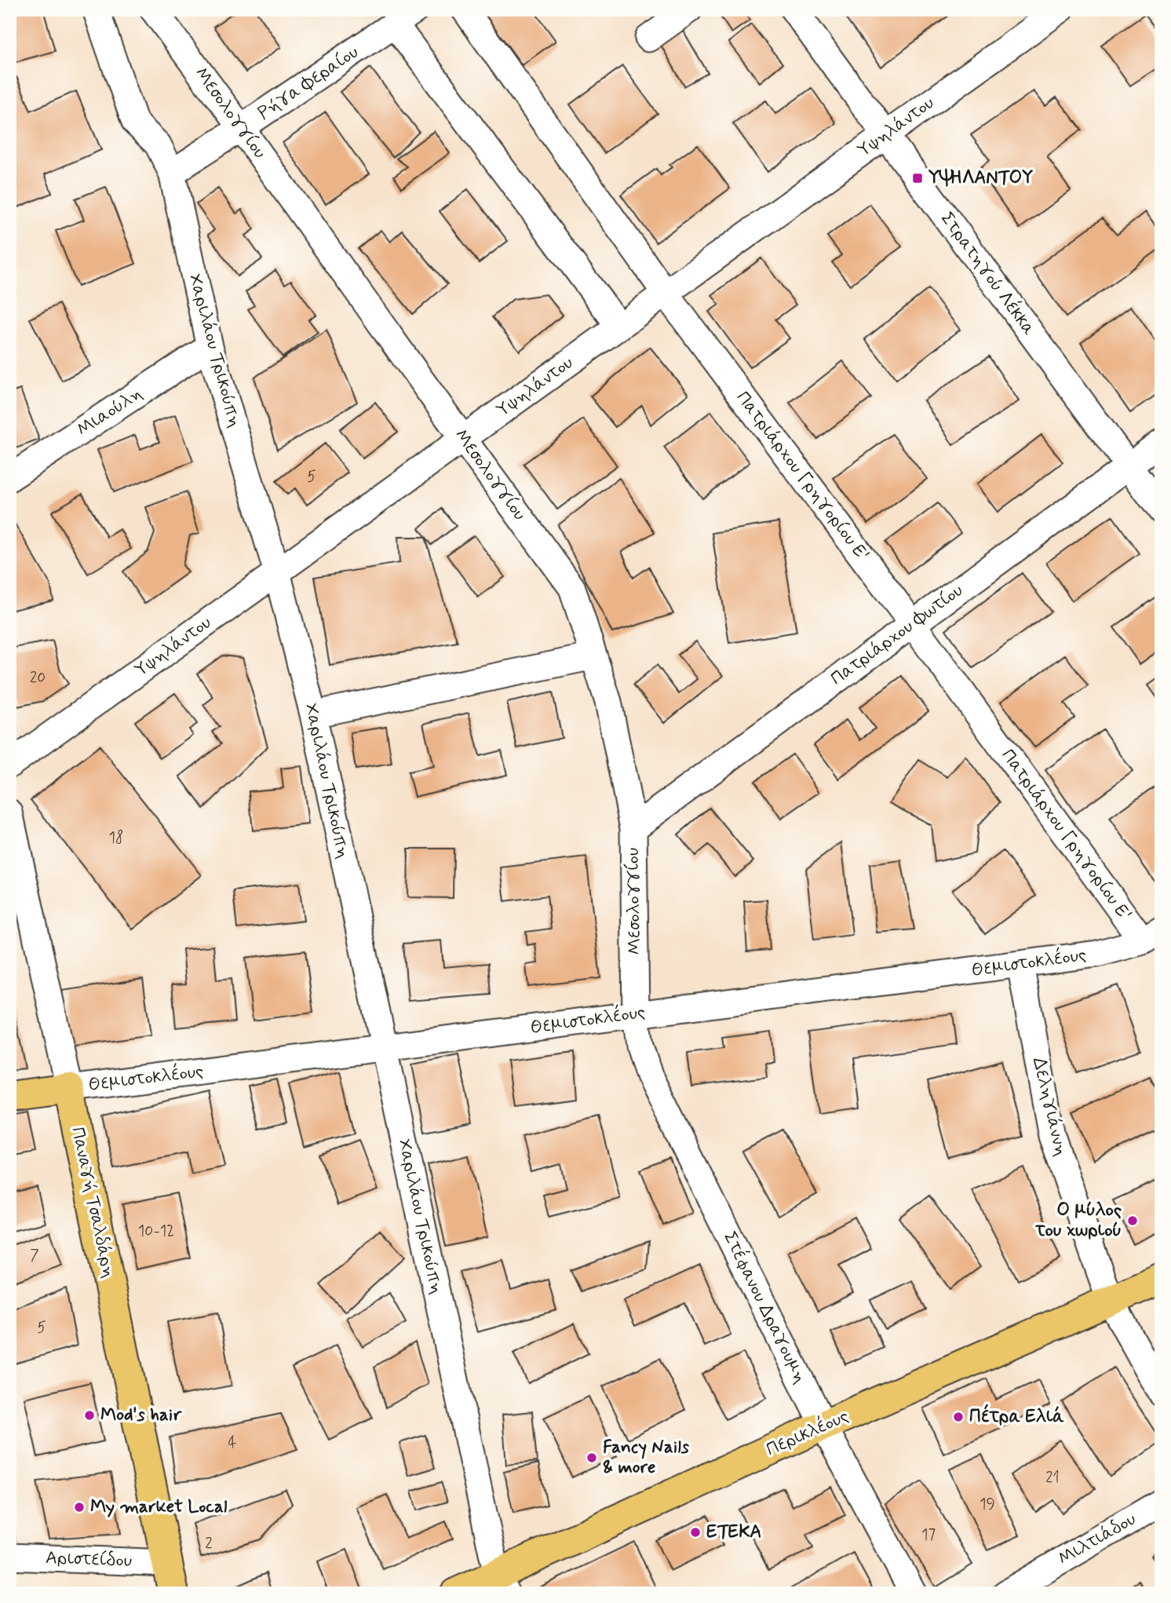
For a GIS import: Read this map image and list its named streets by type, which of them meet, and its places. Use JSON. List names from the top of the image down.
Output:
{
  "streets": {
    "main road": ["Θεμιστοκλέους", "Παναγή Τσαλδάρη", "Περικλέους"],
    "street": [
      "Ρήγα Φεραίου",
      "Μεσολογγίου",
      "Υψηλάντου",
      "Στρατηγού Λέκκα",
      "Χαριλάου Τρικούπη",
      "Μιαούλη",
      "Πατριάρχου Γρηγορίου Ε'",
      "Πατριάρχου Φωτίου",
      "Δεληγιάννη",
      "Στέφανου Δραγουμη",
      "Μιλτιάδου",
      "Αριστείδου"
    ]
  },
  "crossings": [
    ["Ρήγα Φεραίου", "Μεσολογγίου"],
    ["Ρήγα Φεραίου", "Χαριλάου Τρικούπη"],
    ["Μεσολογγίου", "Υψηλάντου"],
    ["Μεσολογγίου", "Πατριάρχου Φωτίου"],
    ["Μεσολογγίου", "Θεμιστοκλέους"],
    ["Μεσολογγίου", "Στέφανου Δραγουμη"],
    ["Υψηλάντου", "Στρατηγού Λέκκα"],
    ["Υψηλάντου", "Χαριλάου Τρικούπη"],
    ["Υψηλάντου", "Πατριάρχου Γρηγορίου Ε'"],
    ["Στρατηγού Λέκκα", "Πατριάρχου Φωτίου"],
    ["Χαριλάου Τρικούπη", "Μιαούλη"],
    ["Χαριλάου Τρικούπη", "Θεμιστοκλέους"],
    ["Χαριλάου Τρικούπη", "Περικλέους"],
    ["Πατριάρχου Γρηγορίου Ε'", "Πατριάρχου Φωτίου"],
    ["Πατριάρχου Γρηγορίου Ε'", "Θεμιστοκλέους"],
    ["Θεμιστοκλέους", "Δεληγιάννη"],
    ["Θεμιστοκλέους", "Παναγή Τσαλδάρη"],
    ["Θεμιστοκλέους", "Στέφανου Δραγουμη"],
    ["Δεληγιάννη", "Περικλέους"],
    ["Παναγή Τσαλδάρη", "Αριστείδου"],
    ["Στέφανου Δραγουμη", "Περικλέους"]
  ],
  "places": {
    "transit": ["ΥΨΗΛΑΝΤΟΥ"],
    "other": [
      "Ο μύλος του χωριού",
      "Mod's hair",
      "Πέτρα Ελιά",
      "Fancy Nails & more",
      "My market Local",
      "ΕΤΕΚΑ"
    ]
  },
  "house_numbers": [
    "5",
    "20",
    "18",
    "10-12",
    "7",
    "5",
    "4",
    "21",
    "19",
    "17",
    "2"
  ]
}
